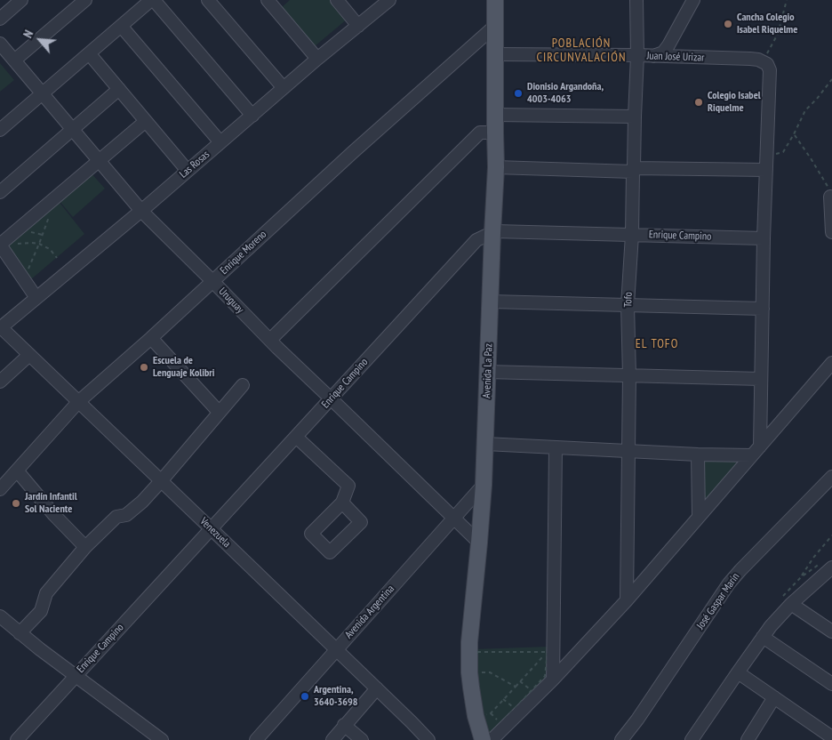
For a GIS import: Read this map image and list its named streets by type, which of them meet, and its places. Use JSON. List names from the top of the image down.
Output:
{
  "streets": {
    "main road": ["Avenida La Paz"],
    "street": [
      "Juan José Urizar",
      "Las Rosas",
      "Enrique Campino",
      "Enrique Moreno",
      "Tofo",
      "Uruguay",
      "Venezuela",
      "José Gaspar Marín",
      "Avenida Argentina"
    ]
  },
  "crossings": [
    ["Juan José Urizar", "Tofo"],
    ["Juan José Urizar", "Avenida La Paz"],
    ["Las Rosas", "Uruguay"],
    ["Las Rosas", "Venezuela"],
    ["Enrique Campino", "Tofo"],
    ["Enrique Campino", "Uruguay"],
    ["Enrique Campino", "Avenida La Paz"],
    ["Enrique Campino", "Venezuela"],
    ["Enrique Moreno", "Uruguay"],
    ["Enrique Moreno", "Avenida La Paz"],
    ["Enrique Moreno", "Venezuela"],
    ["Uruguay", "Avenida La Paz"],
    ["Uruguay", "Avenida Argentina"],
    ["Avenida La Paz", "Avenida Argentina"],
    ["Venezuela", "Avenida Argentina"]
  ],
  "districts": ["POBLACIÓN CIRCUNVALACIÓN", "EL TOFO"],
  "places": [
    "Cancha Colegio Isabel Riquelme",
    "Dionisio Argandoña, 4003-4063",
    "Colegio Isabel Riquelme",
    "Escuela de Lenguaje Kolibri",
    "Jardín Infantil Sol Naciente",
    "Argentina, 3640-3698"
  ],
  "north": "top left"
}
